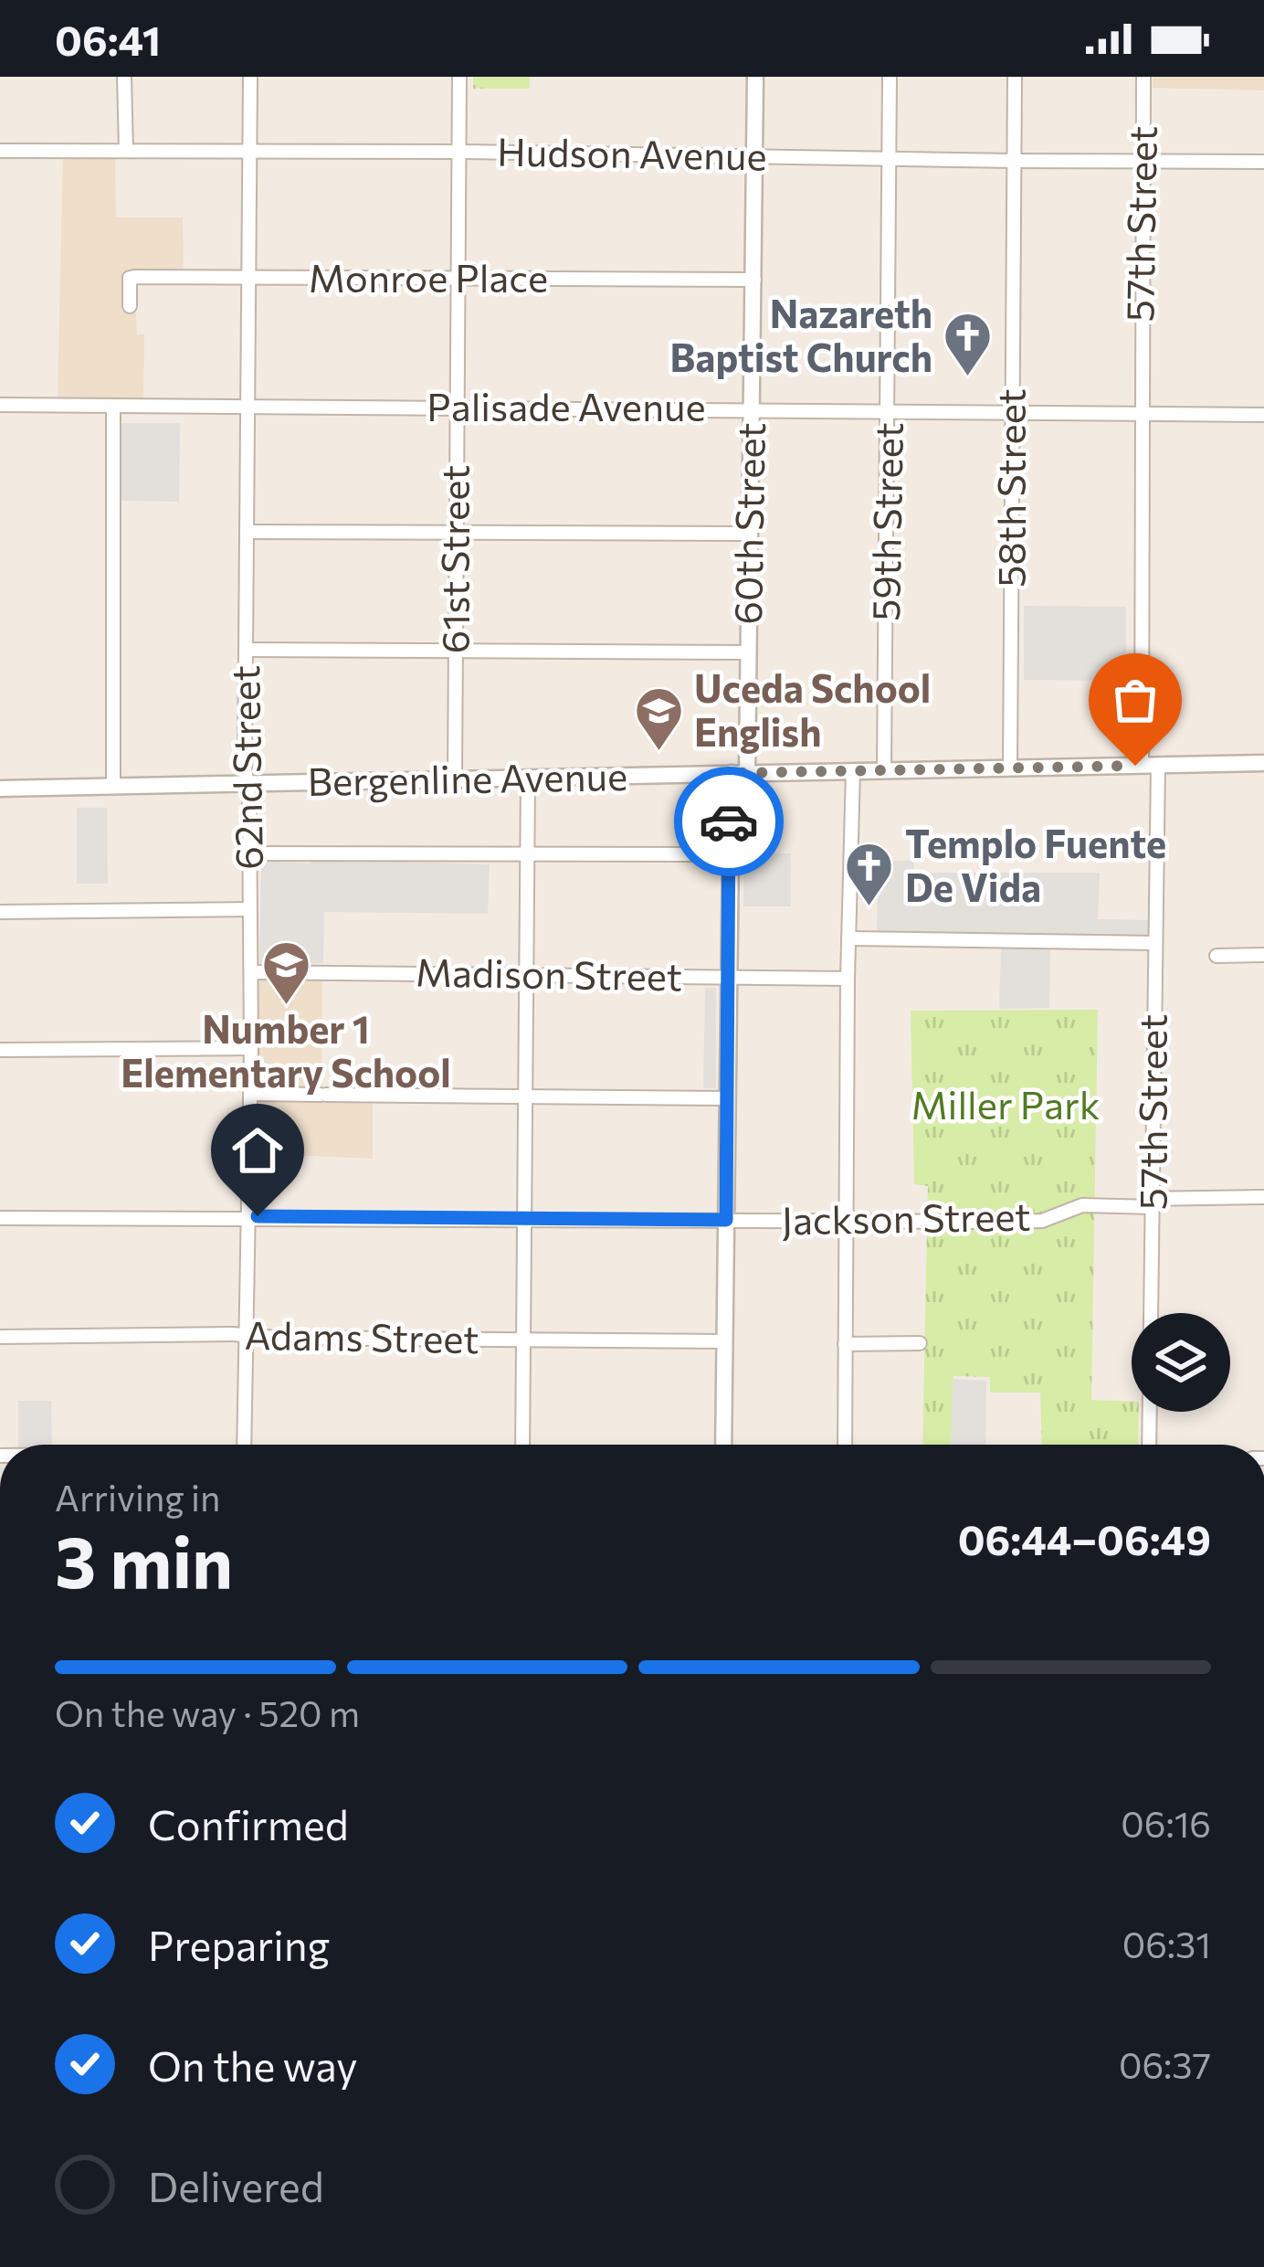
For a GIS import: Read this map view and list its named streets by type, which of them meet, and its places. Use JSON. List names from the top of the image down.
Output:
{
  "streets": {
    "street": [
      "Hudson Avenue",
      "57th Street",
      "Monroe Place",
      "Palisade Avenue",
      "58th Street",
      "59th Street",
      "60th Street",
      "61st Street",
      "62nd Street",
      "Bergenline Avenue",
      "Madison Street",
      "Jackson Street",
      "Adams Street"
    ]
  },
  "crossings": [
    ["Hudson Avenue", "57th Street"],
    ["Hudson Avenue", "58th Street"],
    ["Hudson Avenue", "59th Street"],
    ["Hudson Avenue", "60th Street"],
    ["Hudson Avenue", "61st Street"],
    ["Hudson Avenue", "62nd Street"],
    ["57th Street", "Palisade Avenue"],
    ["57th Street", "Bergenline Avenue"],
    ["57th Street", "Jackson Street"],
    ["Monroe Place", "60th Street"],
    ["Monroe Place", "61st Street"],
    ["Monroe Place", "62nd Street"],
    ["Palisade Avenue", "58th Street"],
    ["Palisade Avenue", "59th Street"],
    ["Palisade Avenue", "60th Street"],
    ["Palisade Avenue", "61st Street"],
    ["Palisade Avenue", "62nd Street"],
    ["58th Street", "Bergenline Avenue"],
    ["59th Street", "Bergenline Avenue"],
    ["60th Street", "Bergenline Avenue"],
    ["60th Street", "Madison Street"],
    ["60th Street", "Jackson Street"],
    ["60th Street", "Adams Street"],
    ["61st Street", "Bergenline Avenue"],
    ["62nd Street", "Bergenline Avenue"],
    ["62nd Street", "Madison Street"],
    ["62nd Street", "Jackson Street"],
    ["62nd Street", "Adams Street"]
  ],
  "parks": ["Miller Park"],
  "places": {
    "church": ["Nazareth Baptist Church", "Templo Fuente De Vida"],
    "school or university": ["Uceda School English", "Number 1 Elementary School"]
  },
  "page": {
    "status": "06:41",
    "heading": ["3 min", "Arriving in", "06:44–06:49"],
    "bar": "On the way · 520 m",
    "list": [
      ["Confirmed", "06:16"],
      ["Preparing", "06:31"],
      ["On the way", "06:37"],
      "Delivered"
    ]
  }
}
